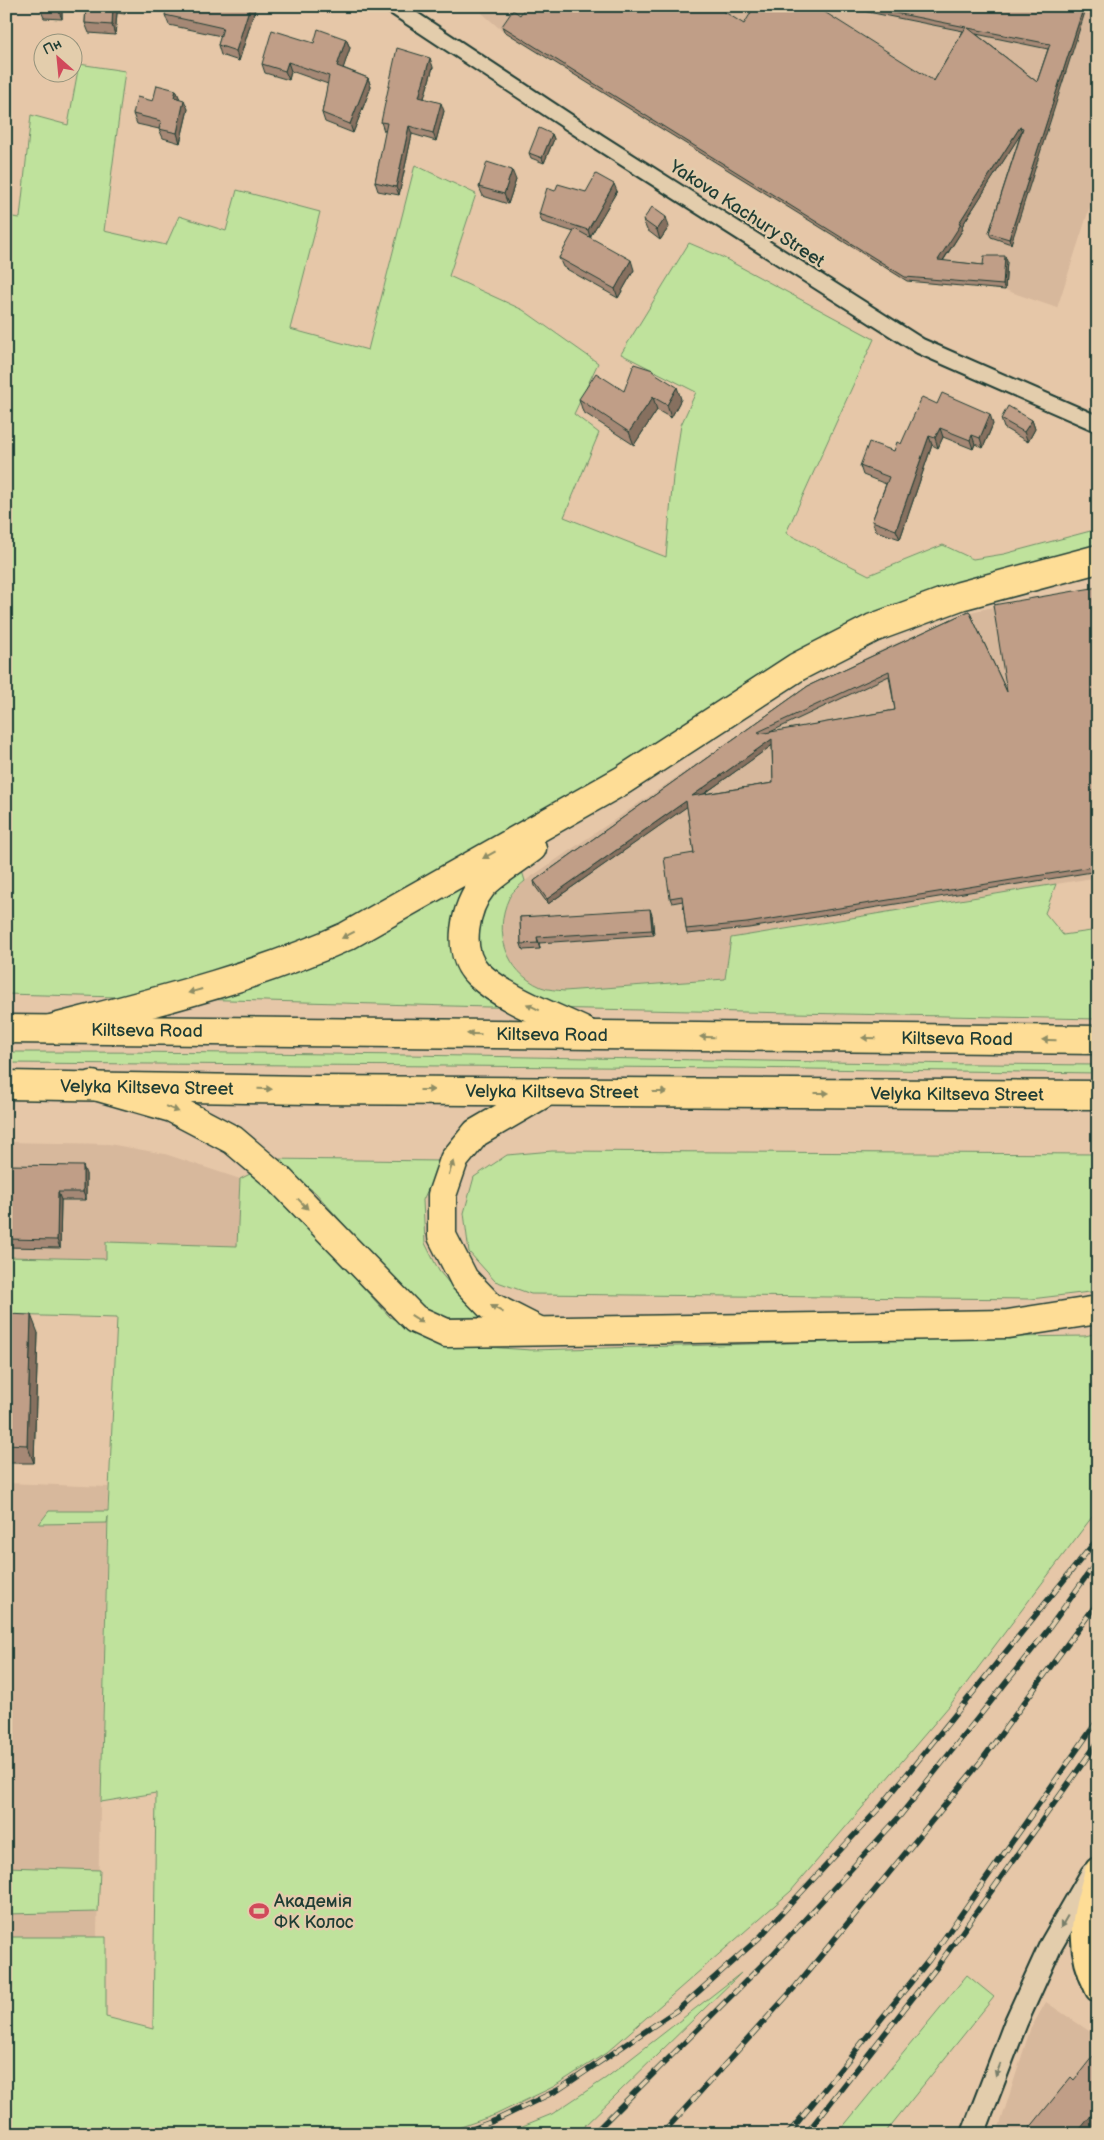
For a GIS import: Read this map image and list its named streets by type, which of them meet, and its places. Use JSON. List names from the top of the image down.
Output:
{
  "streets": {
    "highway": ["Kiltseva Road", "Velyka Kiltseva Street"],
    "street": ["Yakova Kachury Street"]
  },
  "places": {
    "sports": ["Академія ФК Колос"]
  },
  "north": "top left"
}
